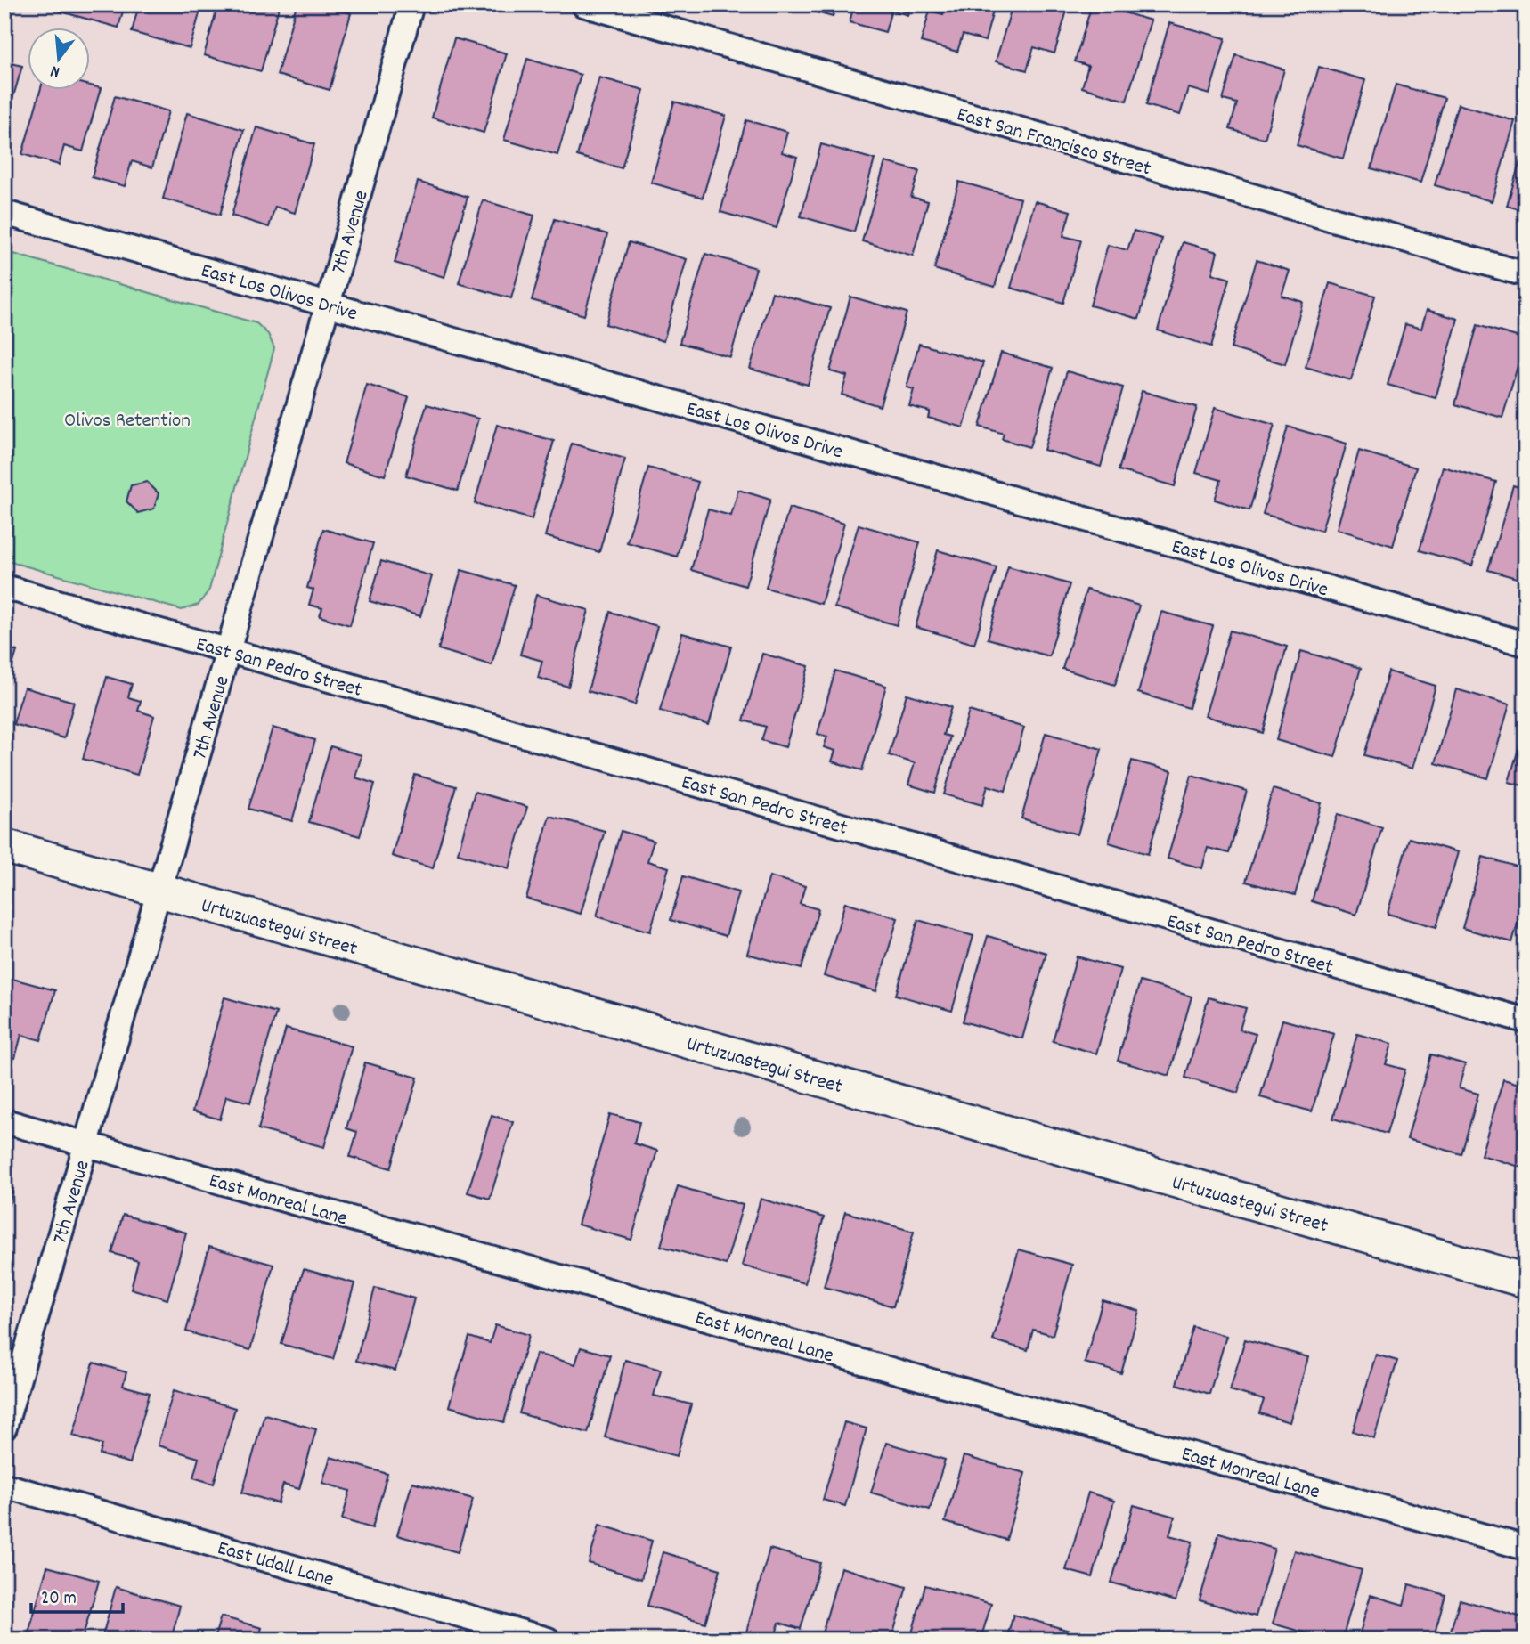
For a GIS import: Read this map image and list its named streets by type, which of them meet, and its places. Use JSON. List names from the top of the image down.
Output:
{
  "streets": {
    "main road": ["Urtuzuastegui Street"],
    "street": [
      "East San Francisco Street",
      "7th Avenue",
      "East Los Olivos Drive",
      "East San Pedro Street",
      "East Monreal Lane",
      "East Udall Lane"
    ]
  },
  "crossings": [
    ["7th Avenue", "East Los Olivos Drive"],
    ["7th Avenue", "East San Pedro Street"],
    ["7th Avenue", "Urtuzuastegui Street"],
    ["7th Avenue", "East Monreal Lane"]
  ],
  "parks": ["Olivos Retention"],
  "scale_bar": "20 m",
  "north": "bottom"
}
